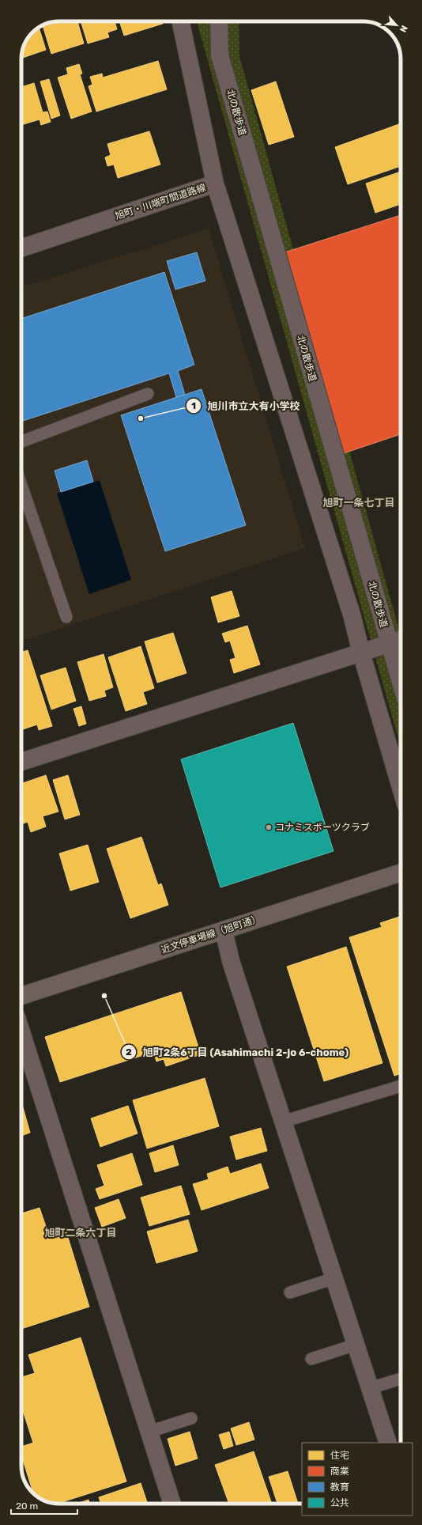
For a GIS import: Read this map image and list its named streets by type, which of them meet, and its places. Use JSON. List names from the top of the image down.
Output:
{
  "streets": {
    "main road": ["近文停車場線（旭町通）"],
    "street": ["北の散歩道", "旭町・川端町間道路線"]
  },
  "districts": ["旭町一条七丁目", "旭町二条六丁目"],
  "places": ["旭川市立大有小学校", "コナミスポーツクラブ", "旭町2条6丁目 (Asahimachi 2-jo 6-chome)"],
  "legend": [
    "住宅",
    "商業",
    "教育",
    "公共"
  ],
  "scale_bar": "20 m",
  "north": "bottom right"
}
